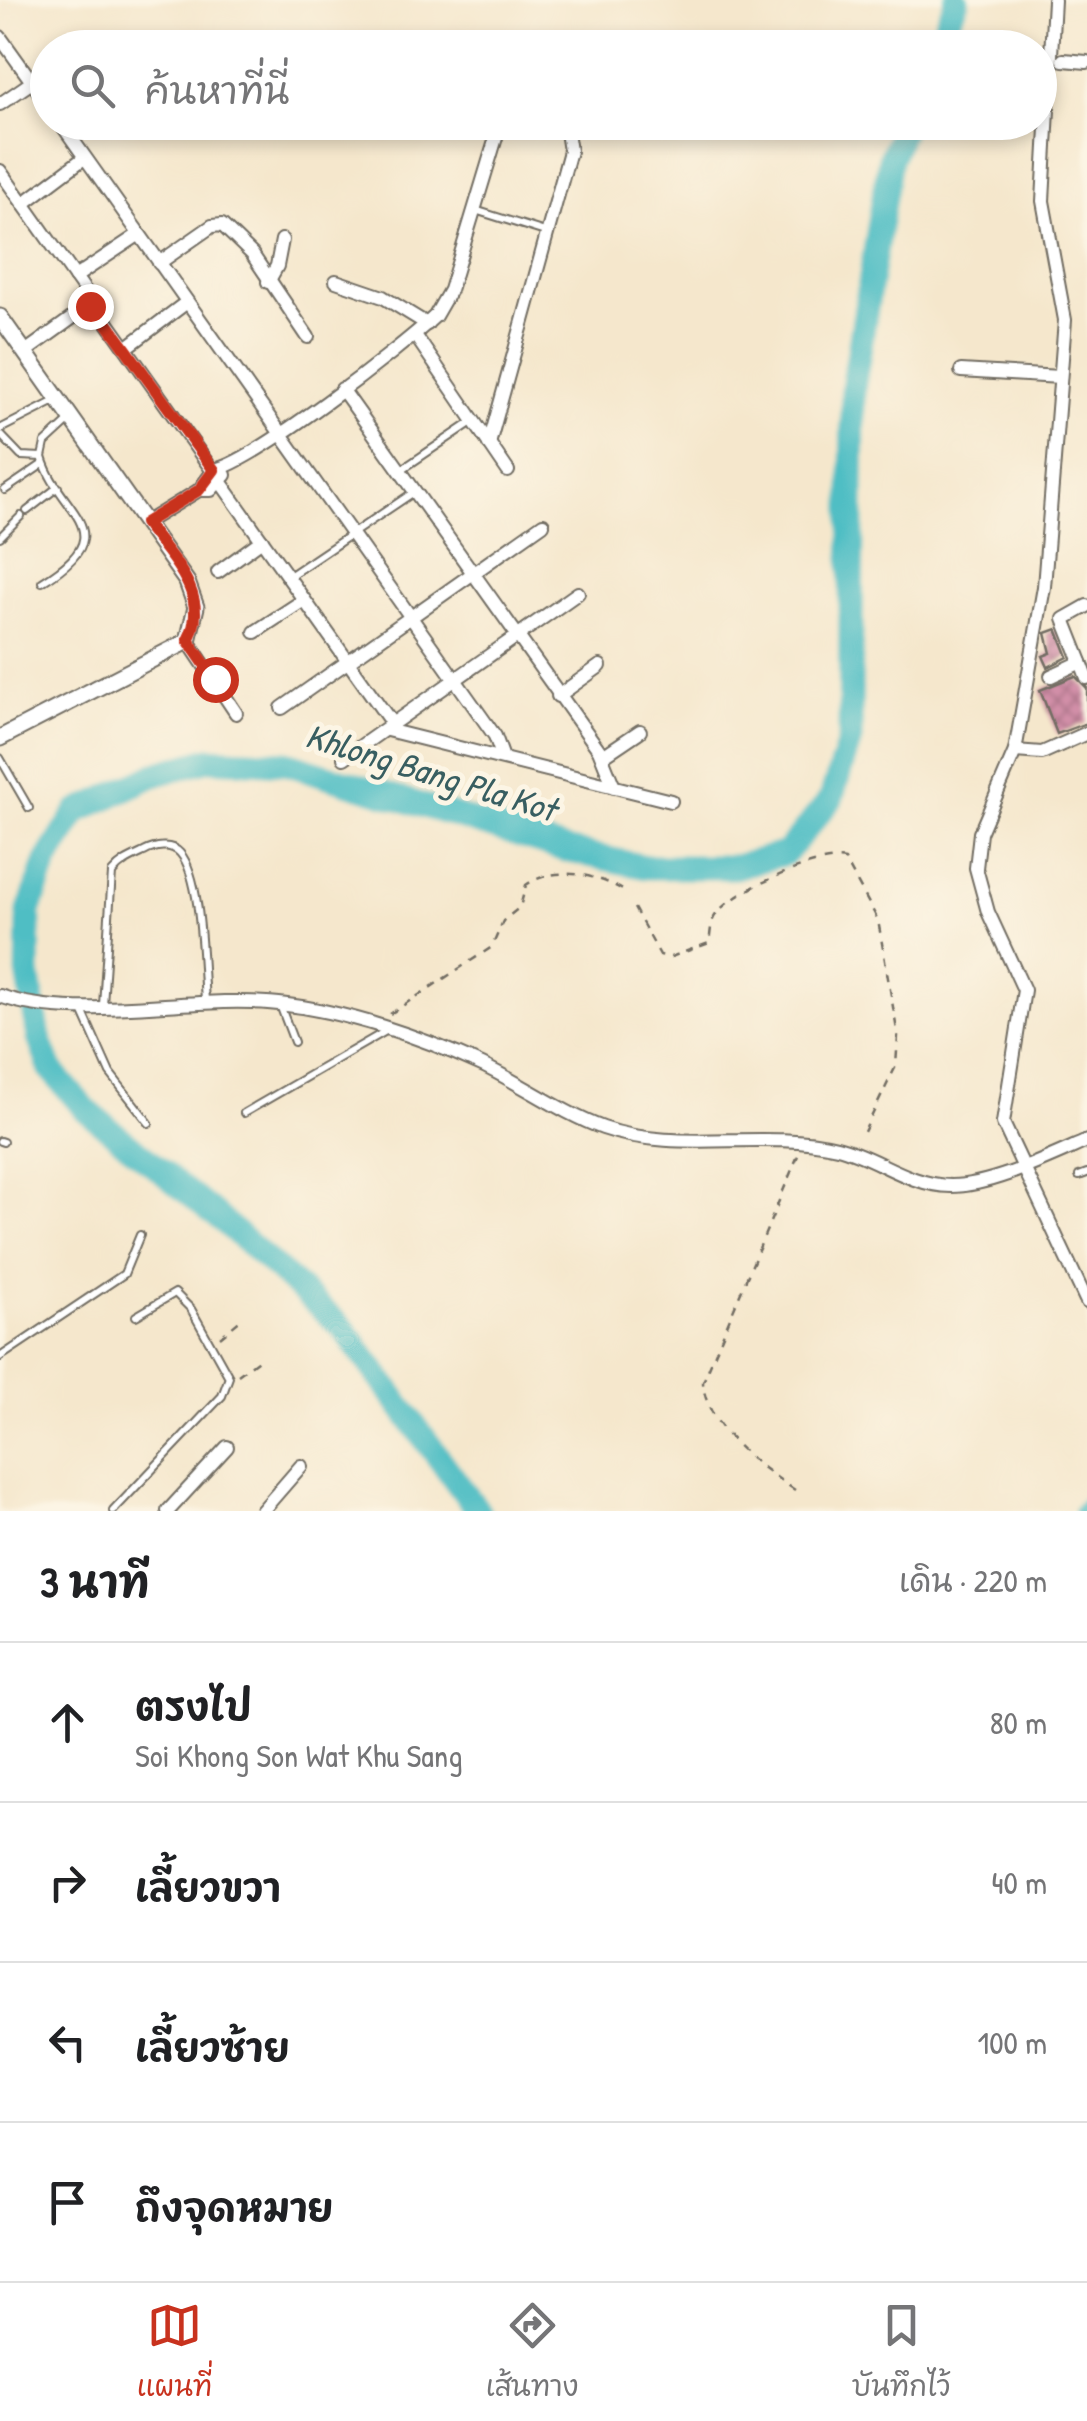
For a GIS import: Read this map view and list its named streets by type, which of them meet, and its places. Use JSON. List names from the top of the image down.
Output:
{
  "water": ["Khlong Bang Pla Kot"],
  "page": {
    "search": "ค้นหาที่นี่",
    "heading": ["3 นาที", "เดิน · 220 m"],
    "list": [
      ["ตรงไป", "Soi Khong Son Wat Khu Sang", "80 m"],
      ["เลี้ยวขวา", "40 m"],
      ["เลี้ยวซ้าย", "100 m"],
      "ถึงจุดหมาย"
    ],
    "nav": ["แผนที่", "เส้นทาง", "บันทึกไว้"]
  }
}
